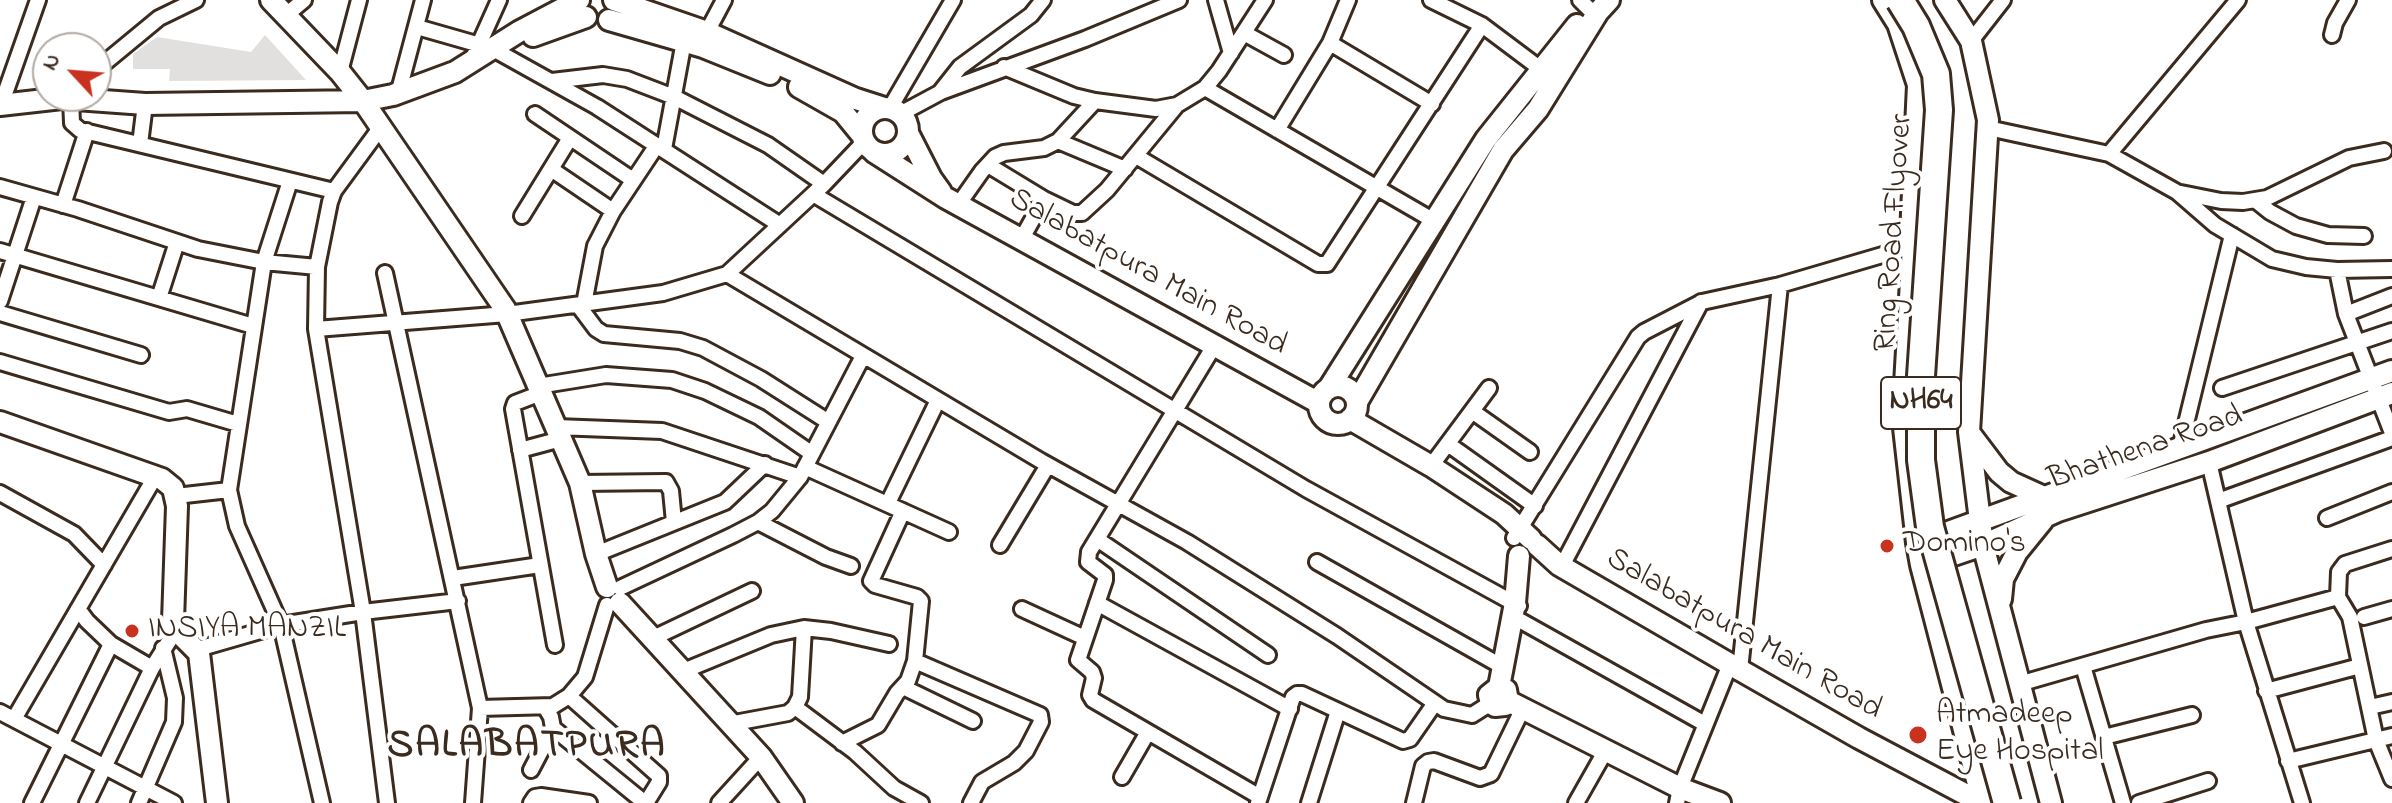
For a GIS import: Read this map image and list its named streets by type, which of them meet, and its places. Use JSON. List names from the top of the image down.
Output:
{
  "streets": {
    "highway": ["Ring Road Flyover", "NH64"],
    "street": ["Salabatpura Main Road", "Bhathena Road"]
  },
  "districts": ["SALABATPURA"],
  "places": ["Domino's", "INSIYA MANZIL", "Atmadeep Eye Hospital"],
  "north": "top left"
}
